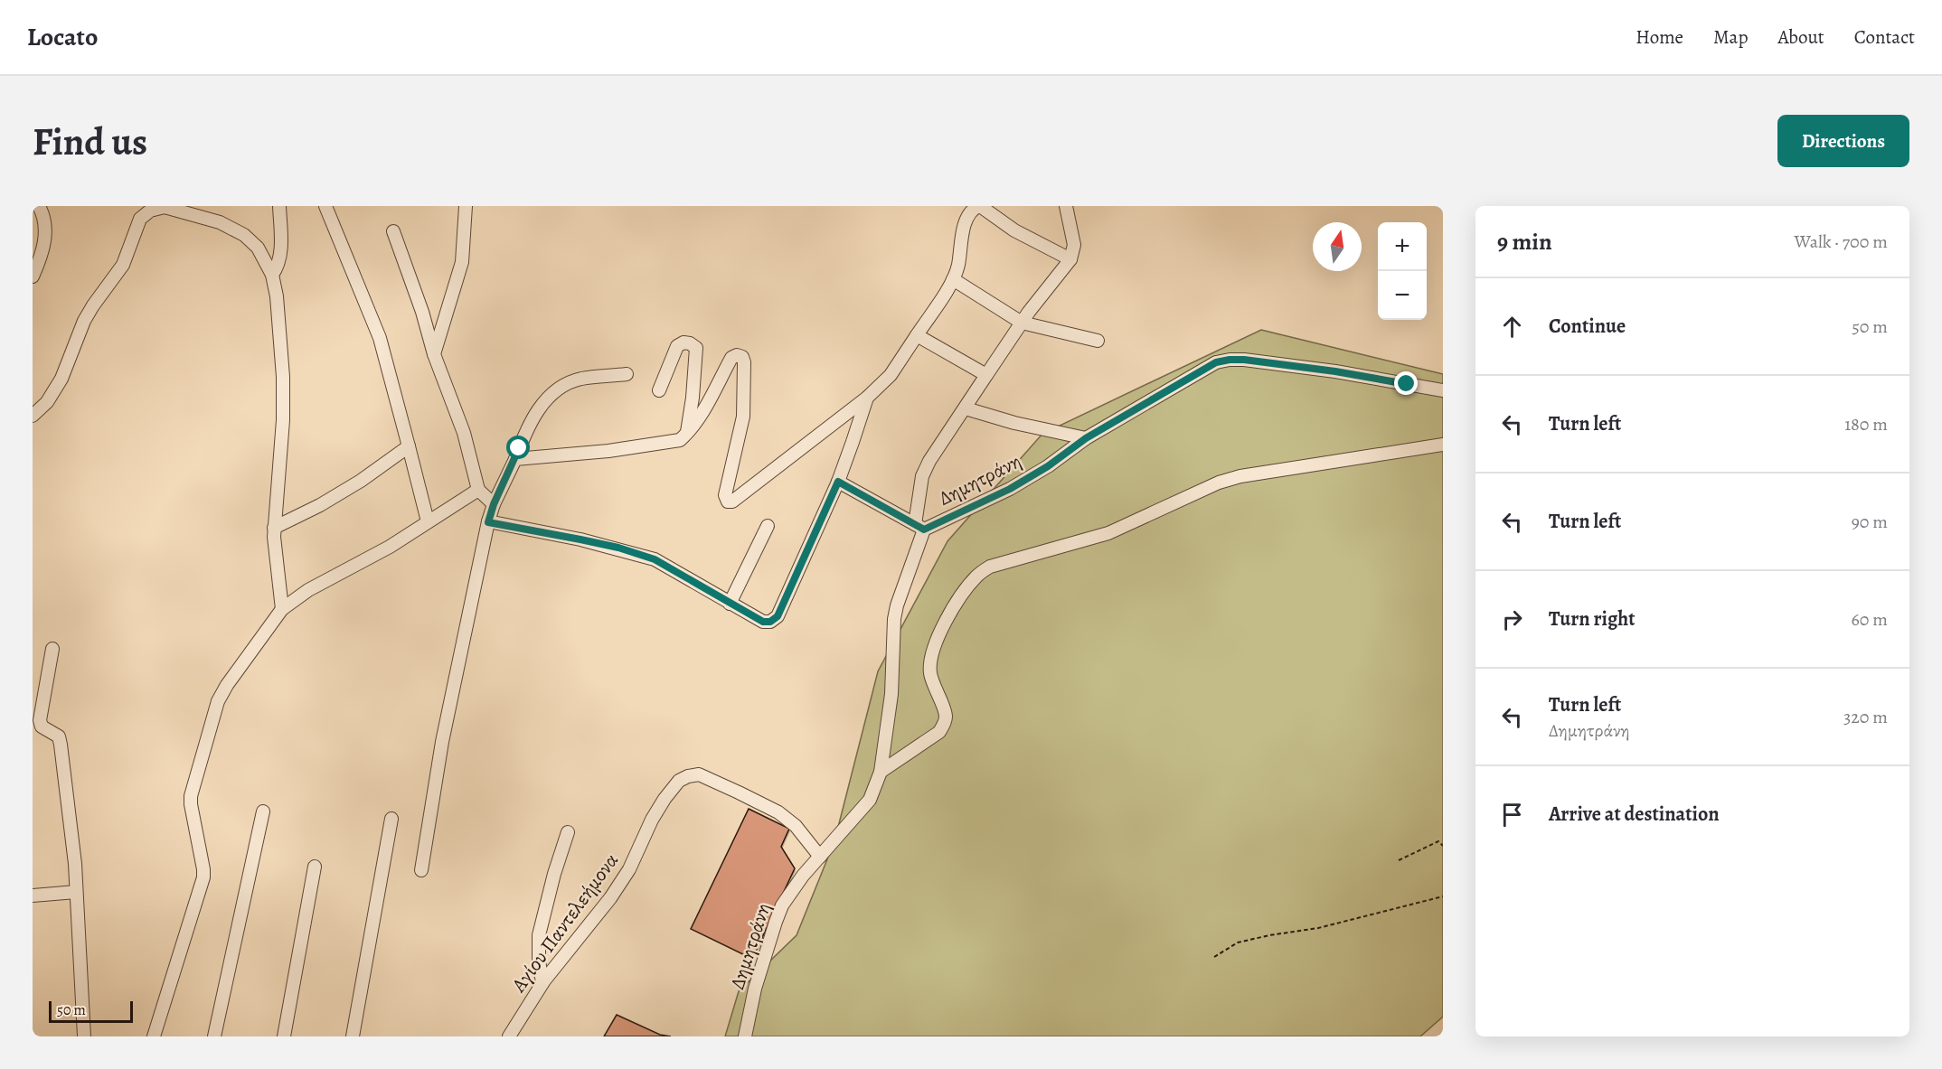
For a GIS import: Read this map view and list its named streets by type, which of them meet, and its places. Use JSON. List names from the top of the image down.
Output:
{
  "streets": {
    "street": ["Δημητράνη", "Αγίου Παντελεήμονα"]
  },
  "crossings": [
    ["Δημητράνη", "Αγίου Παντελεήμονα"]
  ],
  "scale_bar": "50 m",
  "north": "top",
  "page": {
    "header": "Locato",
    "nav": [
      "Home",
      "Map",
      "About",
      "Contact"
    ],
    "buttons": "Directions",
    "title": "Find us",
    "heading": ["9 min", "Walk · 700 m"],
    "map_buttons": ["+", "−"],
    "list": [
      ["Continue", "50 m"],
      ["Turn left", "180 m"],
      ["Turn left", "90 m"],
      ["Turn right", "60 m"],
      ["Turn left", "Δημητράνη", "320 m"],
      "Arrive at destination"
    ],
    "scale": "50 m"
  }
}
